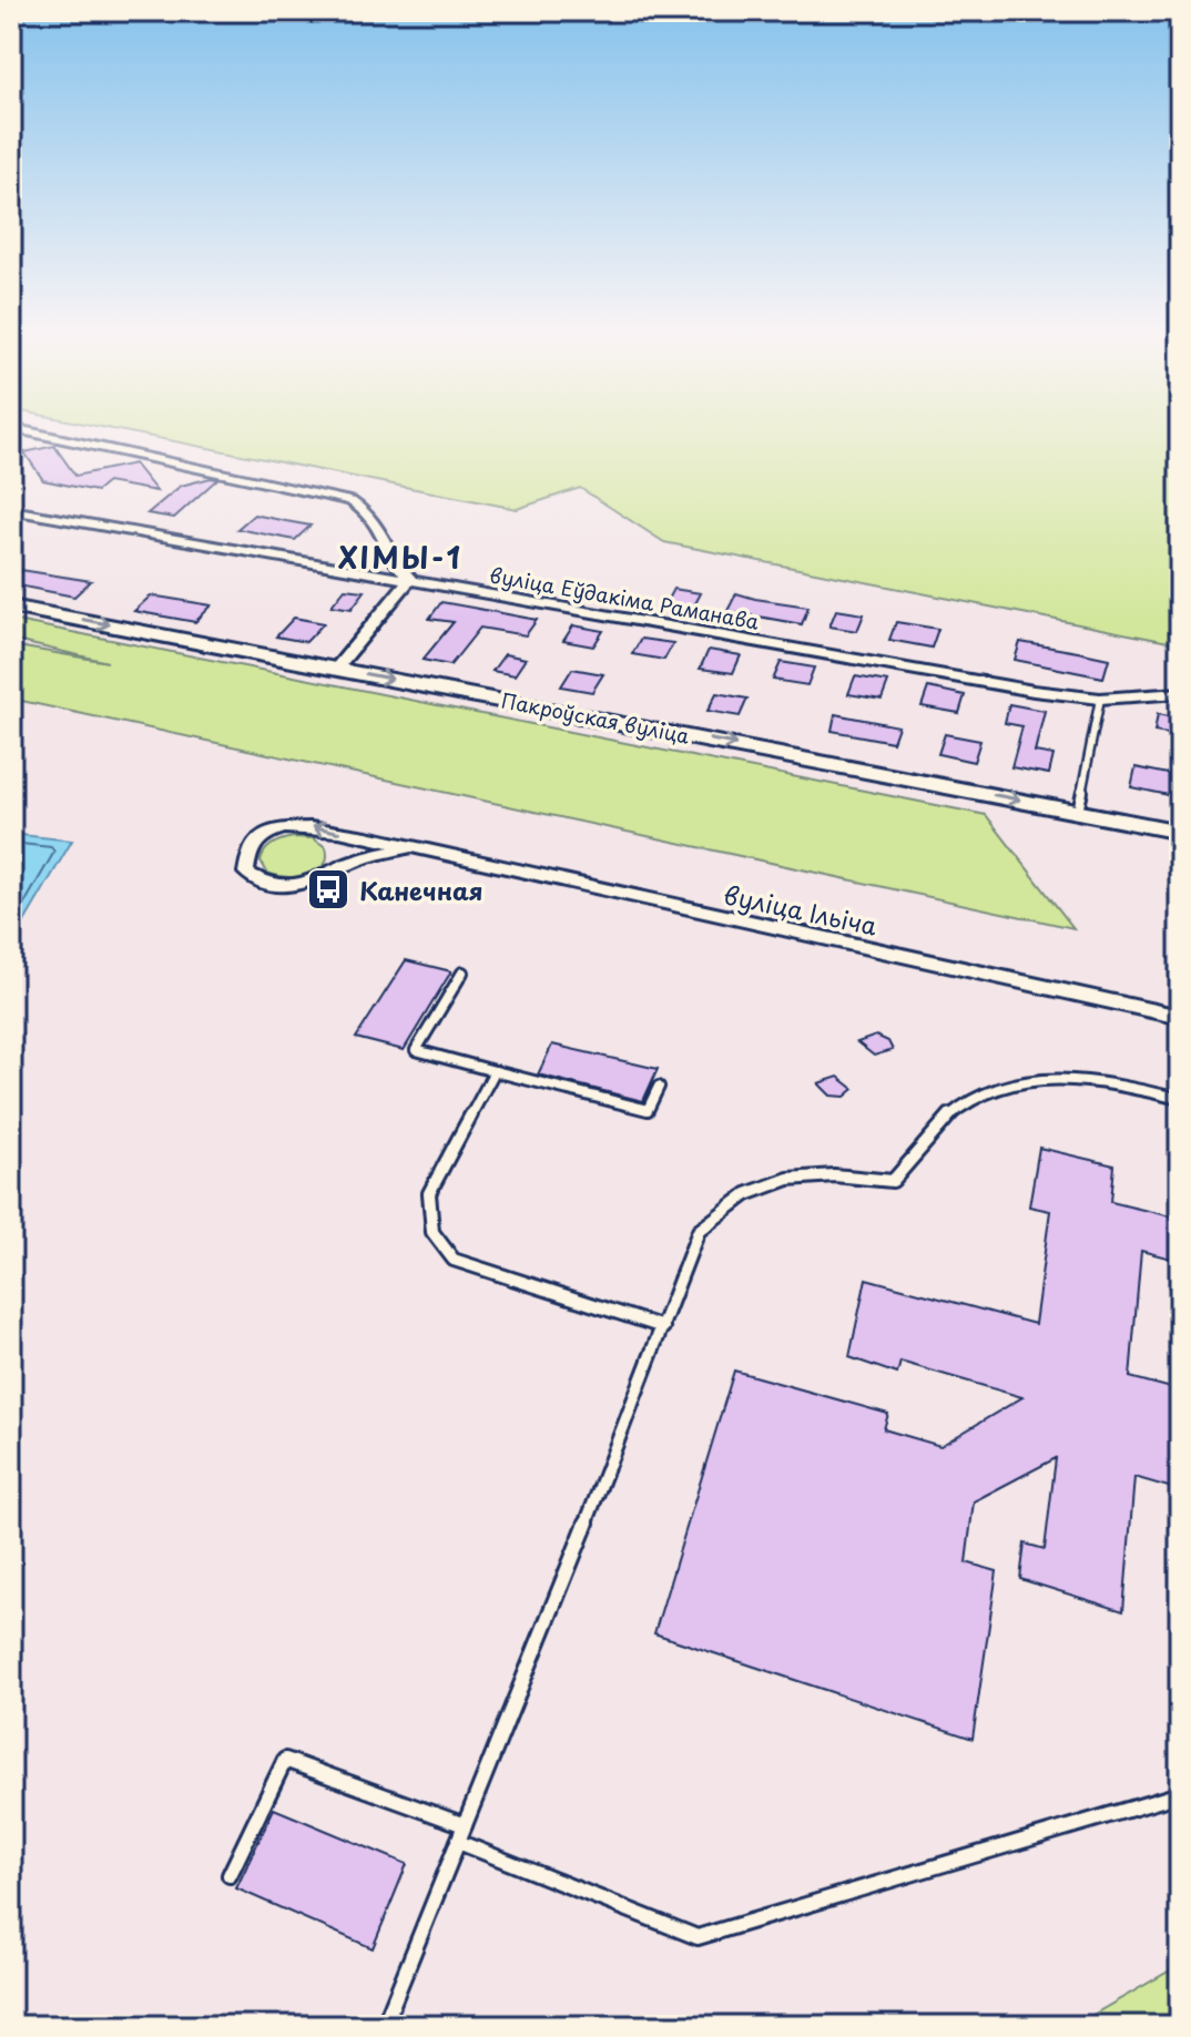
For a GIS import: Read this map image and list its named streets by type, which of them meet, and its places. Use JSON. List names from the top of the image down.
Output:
{
  "streets": {
    "street": ["вуліца Еўдакіма Раманава", "Пакроўская вуліца", "вуліца Ільіча"]
  },
  "districts": ["ХІМЫ-1"],
  "places": {
    "bus stop": ["Канечная"]
  }
}
